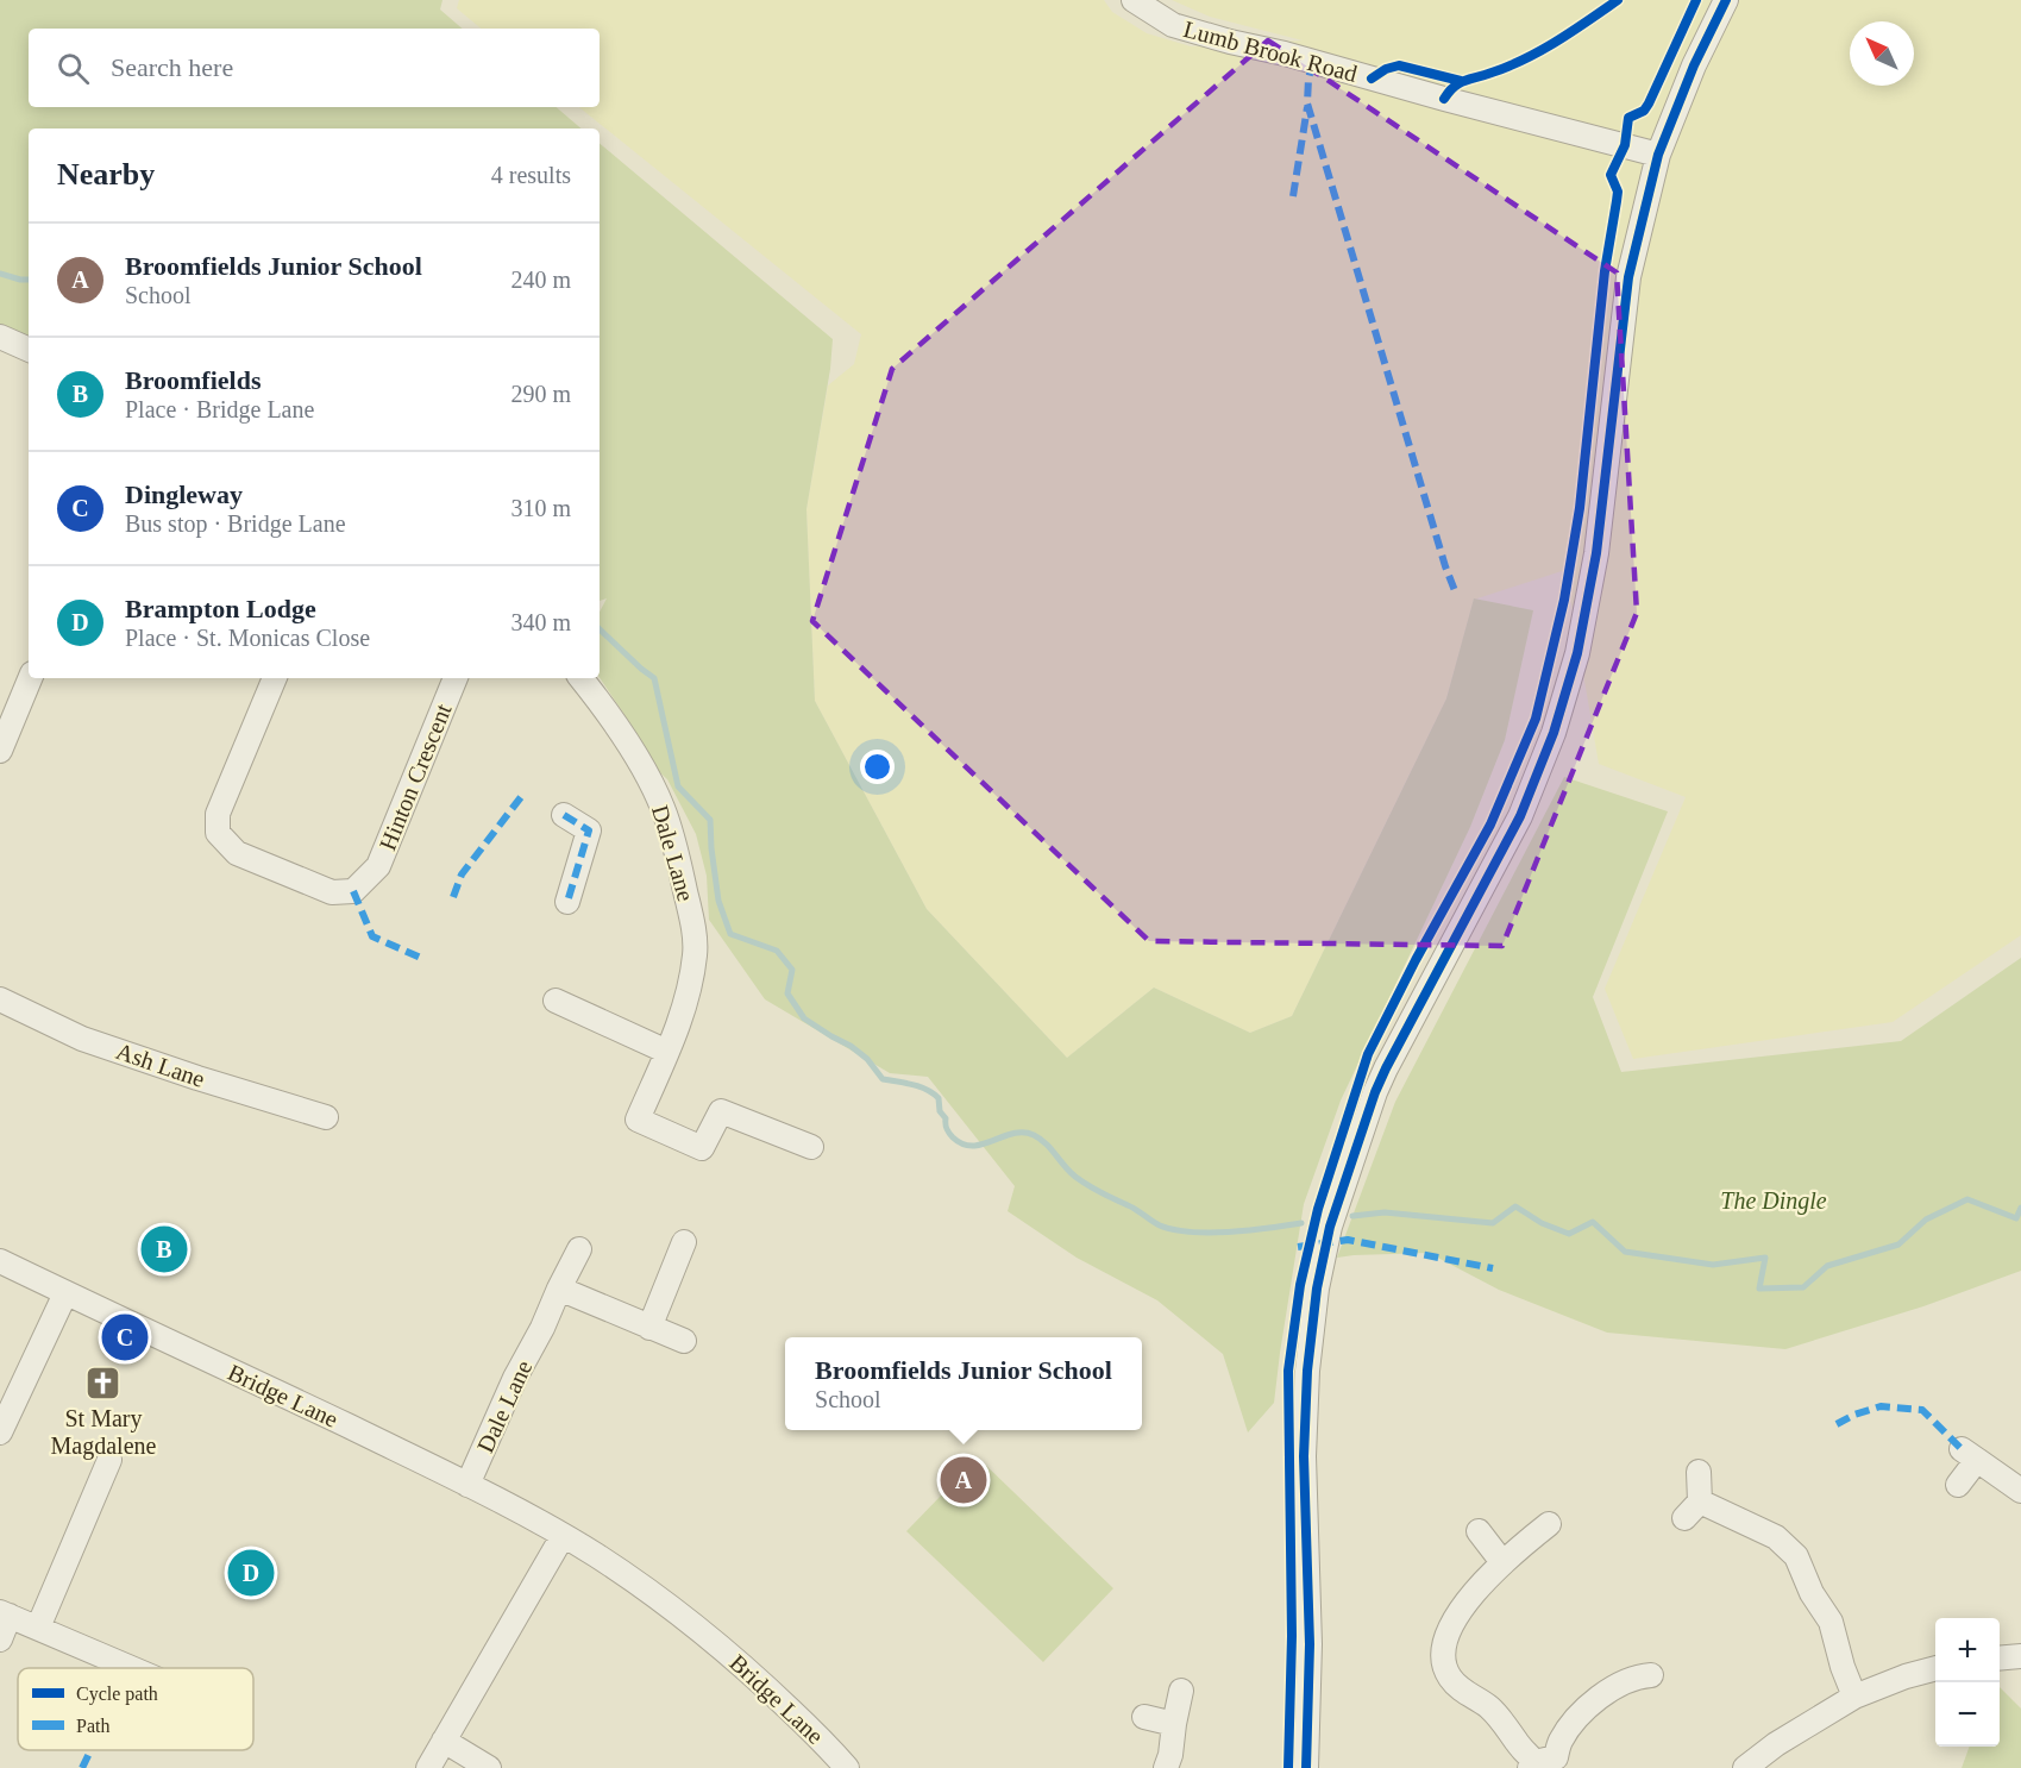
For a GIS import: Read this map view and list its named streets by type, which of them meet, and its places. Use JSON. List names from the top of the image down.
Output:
{
  "streets": {
    "street": [
      "Lumb Brook Road",
      "Hinton Crescent",
      "Dale Lane",
      "Ash Lane",
      "Bridge Lane"
    ]
  },
  "crossings": [
    ["Dale Lane", "Bridge Lane"]
  ],
  "parks": ["The Dingle"],
  "places": {
    "church": ["St Mary Magdalene"]
  },
  "legend": ["Cycle path", "Path"],
  "north": "top left",
  "page": {
    "search": "Search here",
    "heading": ["Nearby", "4 results"],
    "list": [
      {
        "mark": "A",
        "name": "Broomfields Junior School",
        "note": "School",
        "value": "240 m"
      },
      {
        "mark": "B",
        "name": "Broomfields",
        "note": "Place · Bridge Lane",
        "value": "290 m"
      },
      {
        "mark": "C",
        "name": "Dingleway",
        "note": "Bus stop · Bridge Lane",
        "value": "310 m"
      },
      {
        "mark": "D",
        "name": "Brampton Lodge",
        "note": "Place · St. Monicas Close",
        "value": "340 m"
      }
    ],
    "pins": [
      "B",
      "C",
      "A",
      "D"
    ],
    "popup": ["Broomfields Junior School", "School"],
    "map_buttons": ["+", "−"]
  }
}
